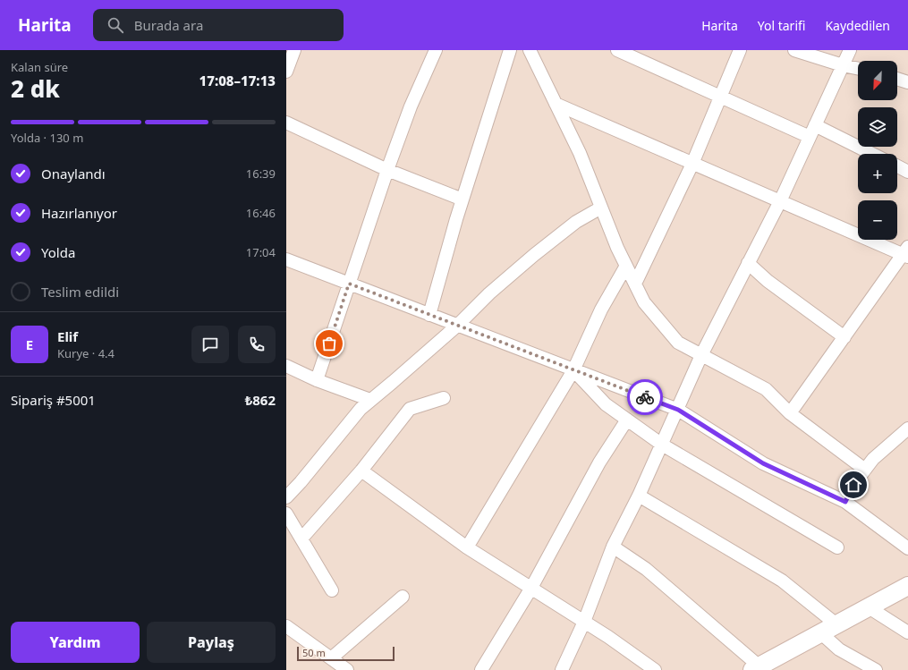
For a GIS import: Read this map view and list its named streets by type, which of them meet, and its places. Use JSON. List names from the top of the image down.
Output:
{
  "scale_bar": "50 m",
  "north": "bottom left",
  "page": {
    "header": "Harita",
    "search": "Burada ara",
    "nav": ["Harita", "Yol tarifi", "Kaydedilen"],
    "heading": ["2 dk", "Kalan süre", "17:08–17:13"],
    "panel": [
      "Elif",
      "Kurye · 4.4",
      "Sipariş #5001",
      "₺862"
    ],
    "map_buttons": ["+", "−"],
    "bar": "Yolda · 130 m",
    "list": [
      ["Onaylandı", "16:39"],
      ["Hazırlanıyor", "16:46"],
      ["Yolda", "17:04"],
      "Teslim edildi"
    ],
    "round": "E",
    "buttons": ["Yardım", "Paylaş"],
    "scale": "50 m"
  }
}
